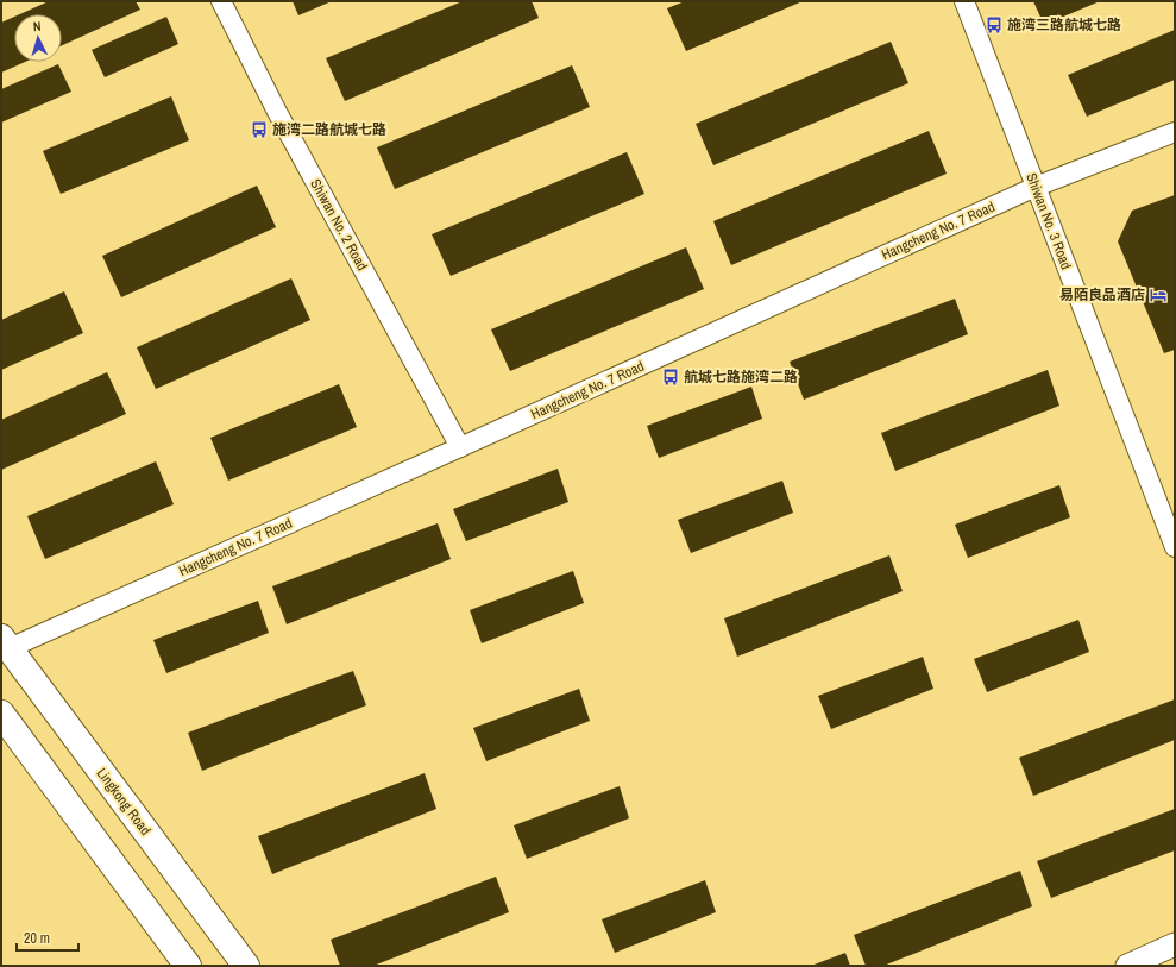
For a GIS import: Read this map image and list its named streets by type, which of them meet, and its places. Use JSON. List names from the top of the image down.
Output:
{
  "streets": {
    "main road": ["Lingkong Road"],
    "street": ["Shiwan No. 3 Road", "Shiwan No. 2 Road", "Hangcheng No. 7 Road"]
  },
  "crossings": [
    ["Shiwan No. 3 Road", "Hangcheng No. 7 Road"],
    ["Shiwan No. 2 Road", "Hangcheng No. 7 Road"],
    ["Hangcheng No. 7 Road", "Lingkong Road"]
  ],
  "places": {
    "bus stop": ["施湾三路航城七路", "施湾二路航城七路", "航城七路施湾二路"],
    "hotel": ["易陌良品酒店"]
  },
  "scale_bar": "20 m",
  "north": "top"
}
